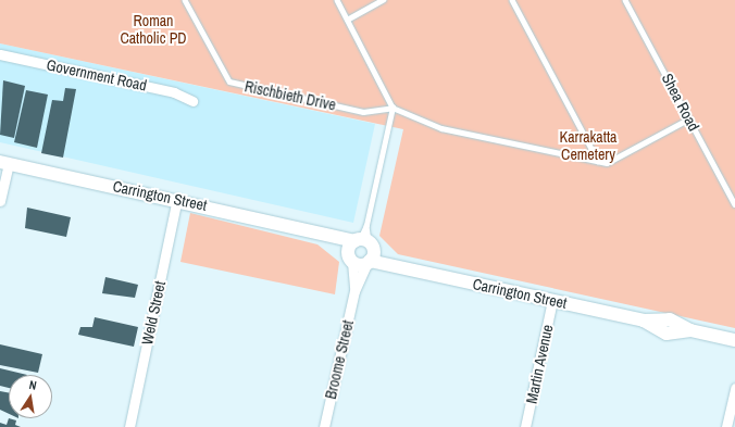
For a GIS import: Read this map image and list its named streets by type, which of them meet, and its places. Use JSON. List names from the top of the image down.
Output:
{
  "streets": {
    "street": [
      "Government Road",
      "Carrington Street",
      "Weld Street",
      "Broome Street",
      "Martin Avenue"
    ],
    "lane": ["Rischbieth Drive", "Shea Road"]
  },
  "crossings": [
    ["Rischbieth Drive", "Broome Street"],
    ["Carrington Street", "Weld Street"],
    ["Carrington Street", "Broome Street"],
    ["Carrington Street", "Martin Avenue"]
  ],
  "parks": ["Roman Catholic PD", "Karrakatta Cemetery"],
  "north": "top"
}
